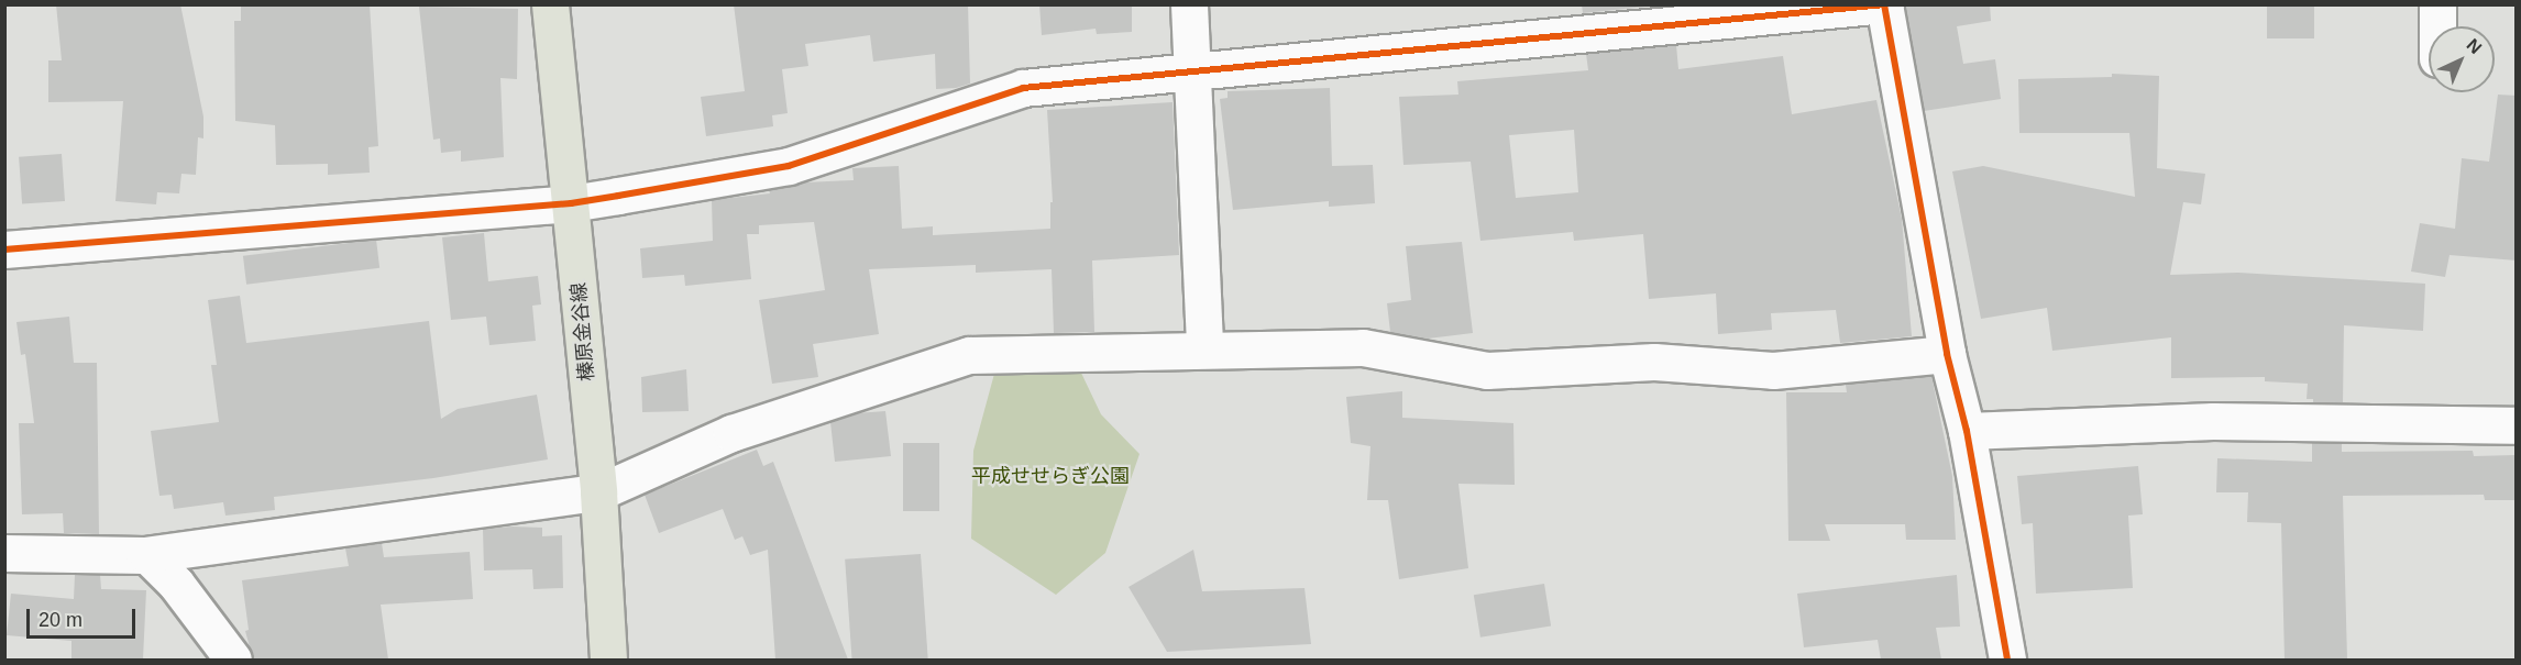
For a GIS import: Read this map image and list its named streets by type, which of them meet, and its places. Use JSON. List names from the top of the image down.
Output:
{
  "streets": {
    "main road": ["榛原金谷線"]
  },
  "parks": ["平成せせらぎ公園"],
  "scale_bar": "20 m",
  "north": "top right"
}
